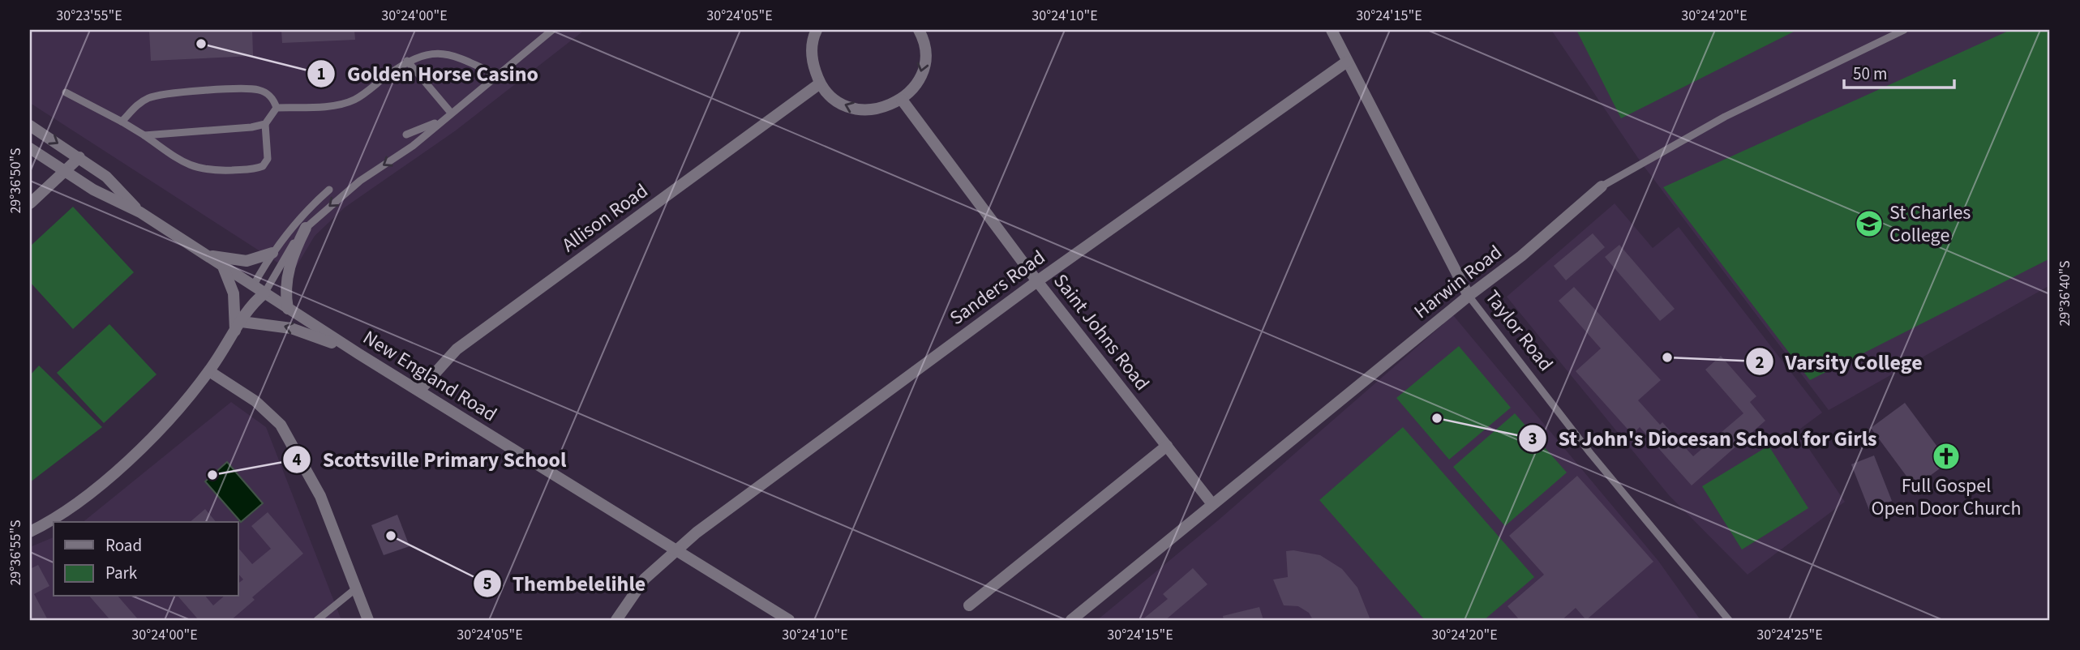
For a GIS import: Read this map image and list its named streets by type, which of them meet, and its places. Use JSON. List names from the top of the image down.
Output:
{
  "streets": {
    "street": [
      "Allison Road",
      "Harwin Road",
      "Sanders Road",
      "Taylor Road",
      "Saint Johns Road",
      "New England Road"
    ]
  },
  "crossings": [
    ["Allison Road", "New England Road"],
    ["Harwin Road", "Taylor Road"],
    ["Harwin Road", "Saint Johns Road"],
    ["Sanders Road", "Taylor Road"],
    ["Sanders Road", "Saint Johns Road"],
    ["Sanders Road", "New England Road"]
  ],
  "places": {
    "other": [
      "Golden Horse Casino",
      "Varsity College",
      "St John's Diocesan School for Girls",
      "Scottsville Primary School",
      "Thembelelihle"
    ],
    "school or university": ["St Charles College"],
    "church": ["Full Gospel Open Door Church"]
  },
  "legend": ["Road", "Park"],
  "scale_bar": "50 m",
  "coordinates": [
    "30°23'55\"E",
    "30°24'00\"E",
    "30°24'05\"E",
    "30°24'10\"E",
    "30°24'15\"E",
    "30°24'20\"E",
    "29°36'50\"S",
    "29°36'40\"S",
    "29°36'55\"S",
    "30°24'25\"E"
  ]
}
